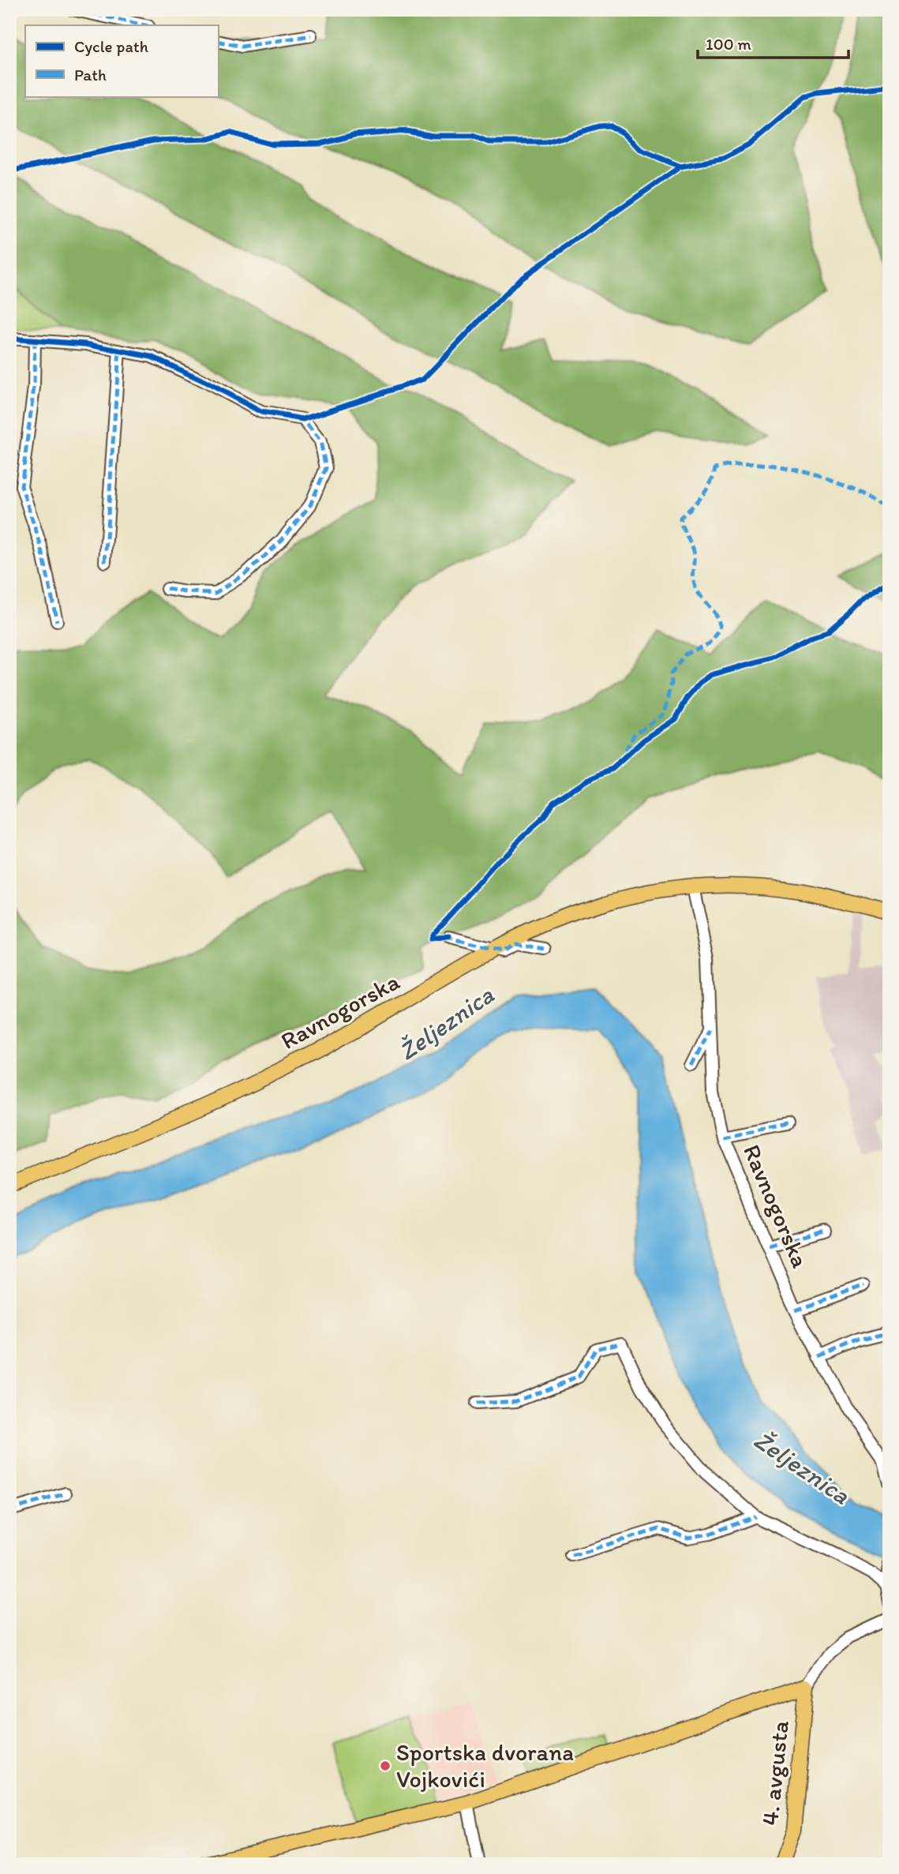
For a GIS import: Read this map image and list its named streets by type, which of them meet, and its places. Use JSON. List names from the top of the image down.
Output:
{
  "streets": {
    "main road": ["Ravnogorska", "4. avgusta"]
  },
  "water": ["Željeznica"],
  "places": ["Sportska dvorana Vojkovići"],
  "legend": ["Cycle path", "Path"],
  "scale_bar": "100 m"
}
